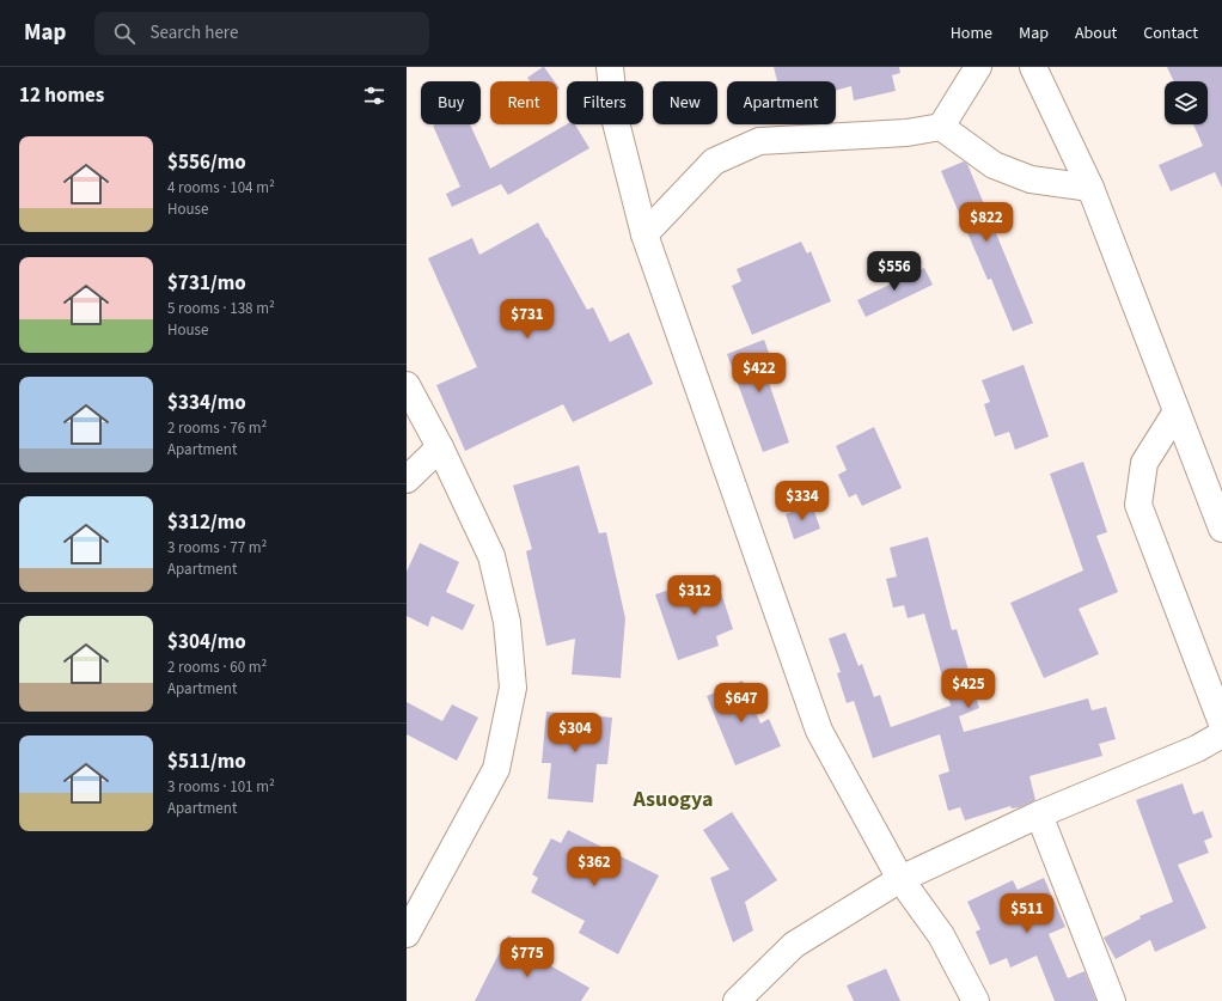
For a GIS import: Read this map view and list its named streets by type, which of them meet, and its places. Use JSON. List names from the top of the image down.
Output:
{
  "districts": ["Asuogya"],
  "page": {
    "header": "Map",
    "search": "Search here",
    "nav": [
      "Home",
      "Map",
      "About",
      "Contact"
    ],
    "heading": "12 homes",
    "chip": [
      "Buy",
      "Rent",
      "Filters",
      "New",
      "Apartment"
    ],
    "list": [
      {
        "name": "$556/mo",
        "note": "4 rooms · 104 m² · House"
      },
      {
        "name": "$731/mo",
        "note": "5 rooms · 138 m² · House"
      },
      {
        "name": "$334/mo",
        "note": "2 rooms · 76 m² · Apartment"
      },
      {
        "name": "$312/mo",
        "note": "3 rooms · 77 m² · Apartment"
      },
      {
        "name": "$304/mo",
        "note": "2 rooms · 60 m² · Apartment"
      },
      {
        "name": "$511/mo",
        "note": "3 rooms · 101 m² · Apartment"
      }
    ],
    "price": [
      "$822",
      "$556",
      "$731",
      "$422",
      "$334",
      "$312",
      "$425",
      "$647",
      "$304",
      "$362",
      "$511",
      "$775"
    ]
  }
}
